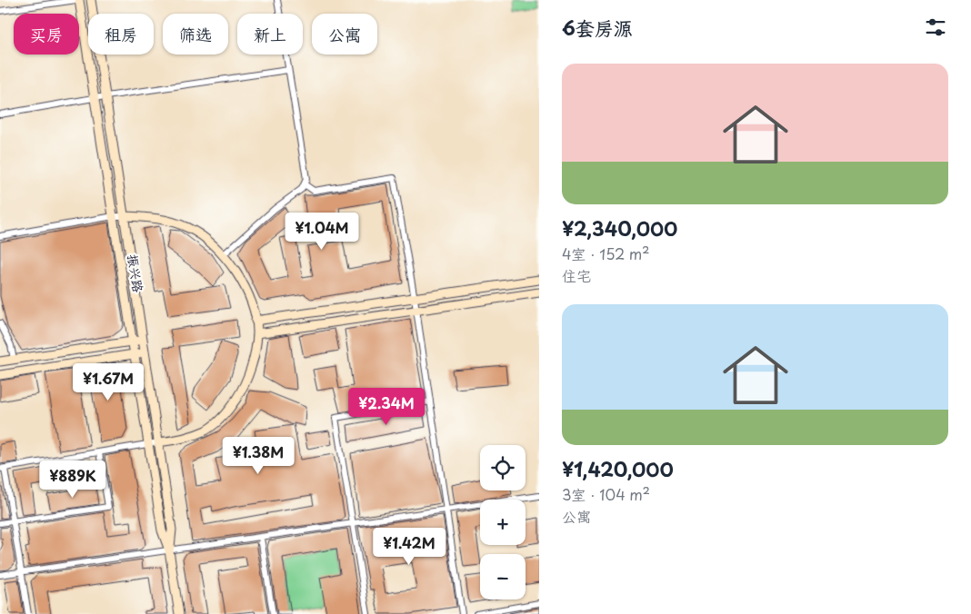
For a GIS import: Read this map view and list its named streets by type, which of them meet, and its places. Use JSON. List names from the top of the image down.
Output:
{
  "streets": {
    "main road": ["振兴路"]
  },
  "page": {
    "heading": "6套房源",
    "chip": [
      "买房",
      "租房",
      "筛选",
      "新上",
      "公寓"
    ],
    "list": [
      {
        "name": "¥2,340,000",
        "note": "4室 · 152 m² · 住宅"
      },
      {
        "name": "¥1,420,000",
        "note": "3室 · 104 m² · 公寓"
      }
    ],
    "price": [
      "¥1.04M",
      "¥1.67M",
      "¥2.34M",
      "¥1.38M",
      "¥889K",
      "¥1.42M"
    ],
    "map_buttons": ["+", "−"]
  }
}
